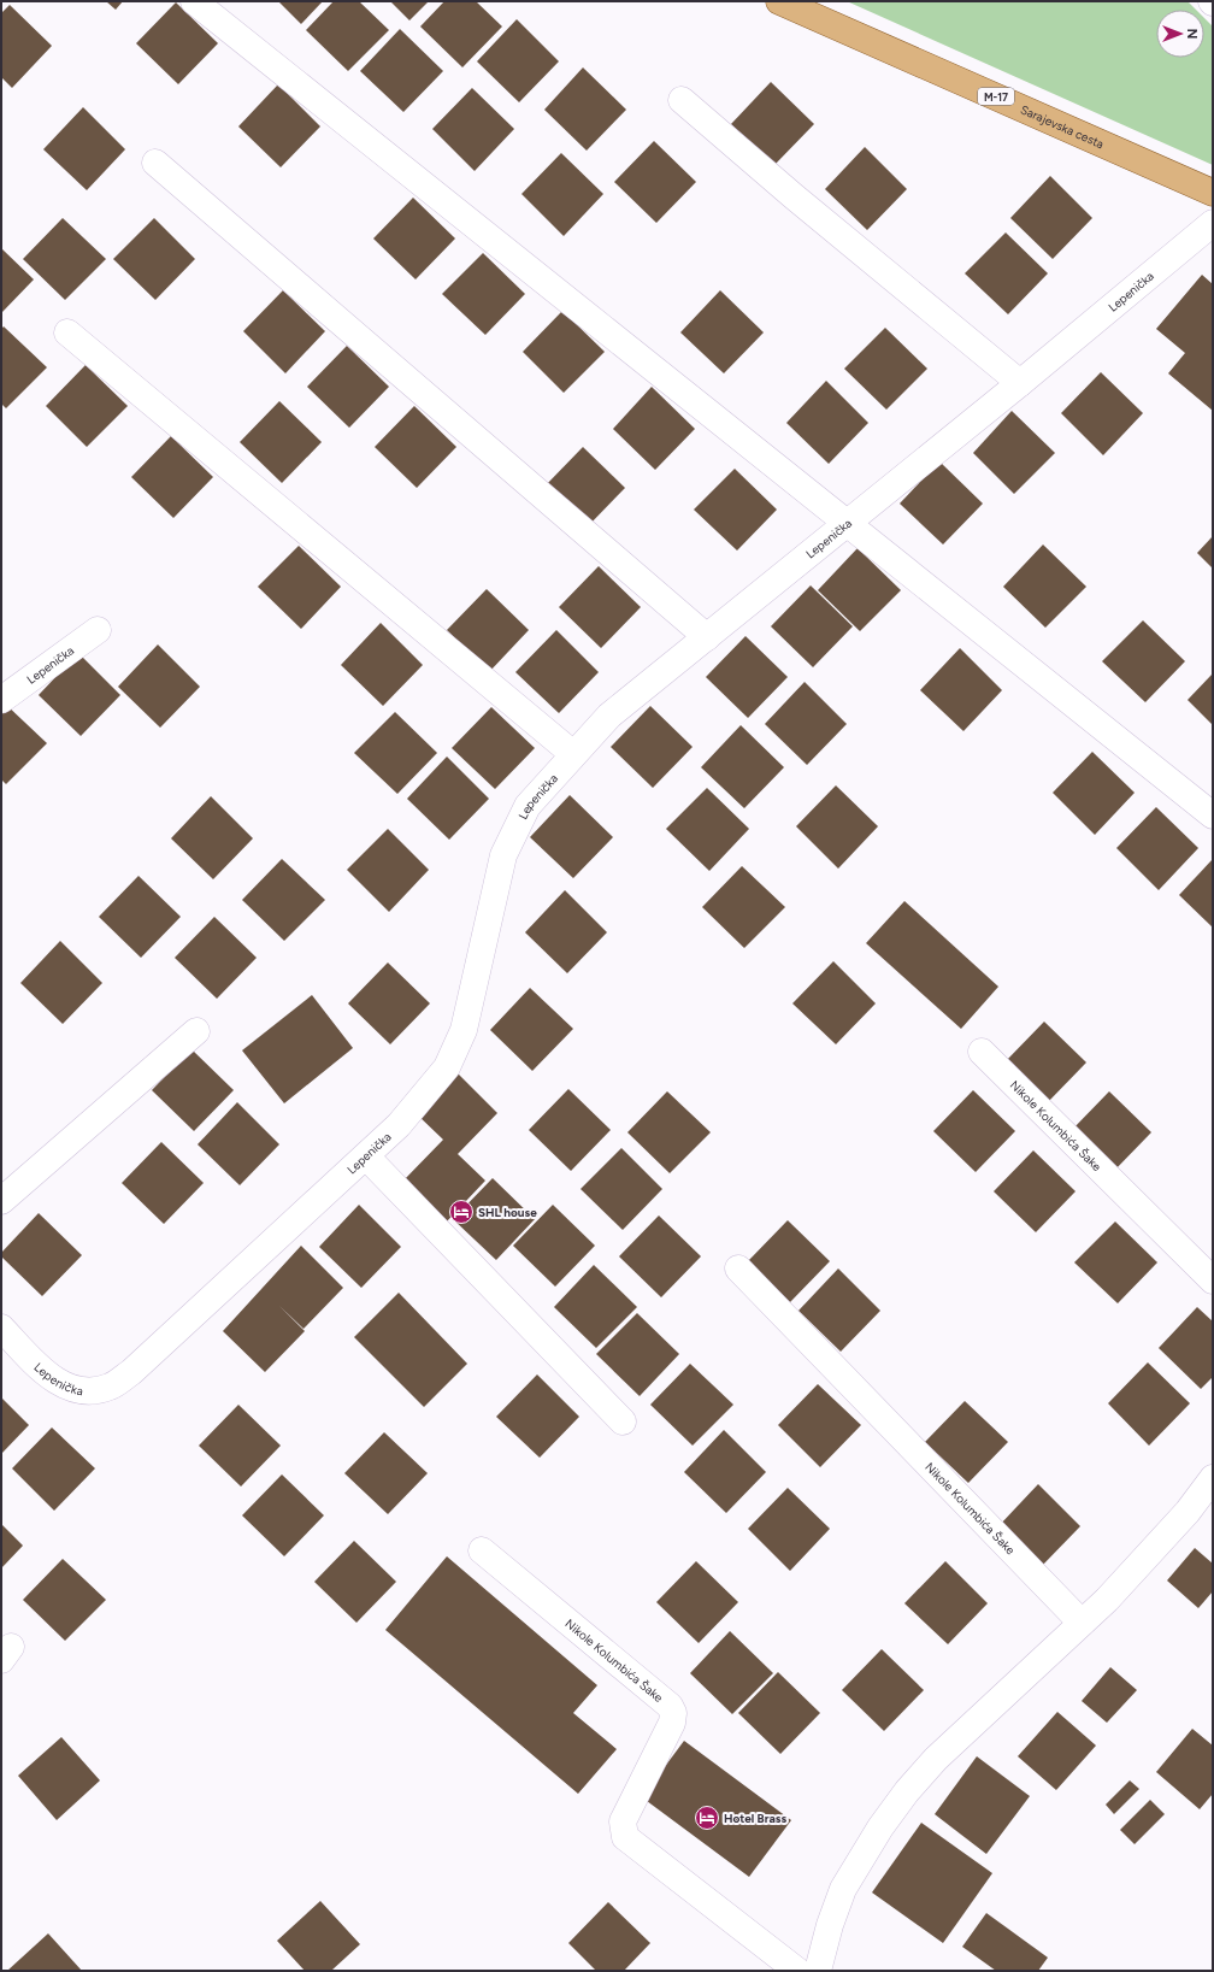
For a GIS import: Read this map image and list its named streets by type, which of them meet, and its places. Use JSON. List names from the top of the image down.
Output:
{
  "streets": {
    "main road": ["M-17", "Sarajevska cesta"],
    "street": ["Lepenička", "Nikole Kolumbića Šake"]
  },
  "places": {
    "hotel": ["SHL house", "Hotel Brass"]
  },
  "north": "right"
}
